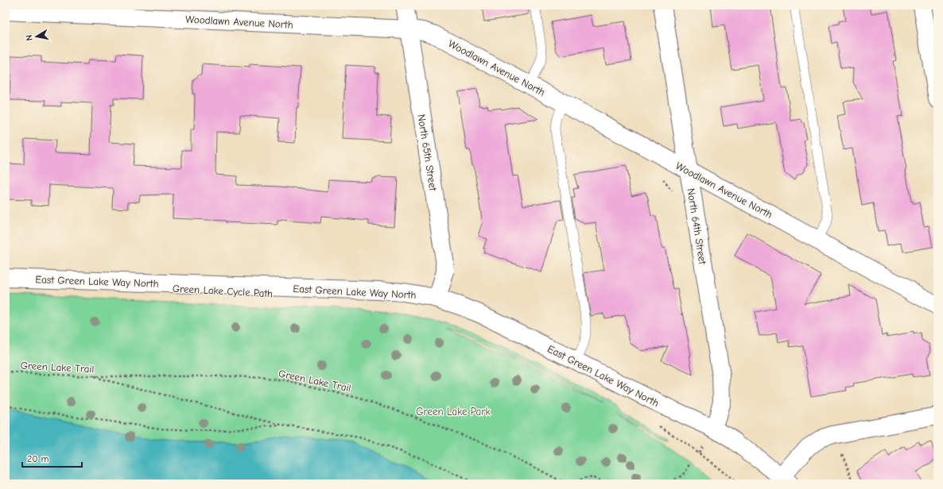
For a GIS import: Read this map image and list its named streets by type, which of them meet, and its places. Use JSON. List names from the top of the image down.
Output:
{
  "streets": {
    "main road": [
      "Woodlawn Avenue North",
      "North 65th Street",
      "North 64th Street",
      "East Green Lake Way North"
    ],
    "path": ["Green Lake Trail"]
  },
  "crossings": [
    ["Woodlawn Avenue North", "North 65th Street"],
    ["Woodlawn Avenue North", "North 64th Street"],
    ["North 65th Street", "East Green Lake Way North"],
    ["North 64th Street", "East Green Lake Way North"]
  ],
  "parks": ["Green Lake Park"],
  "scale_bar": "20 m",
  "north": "left"
}
